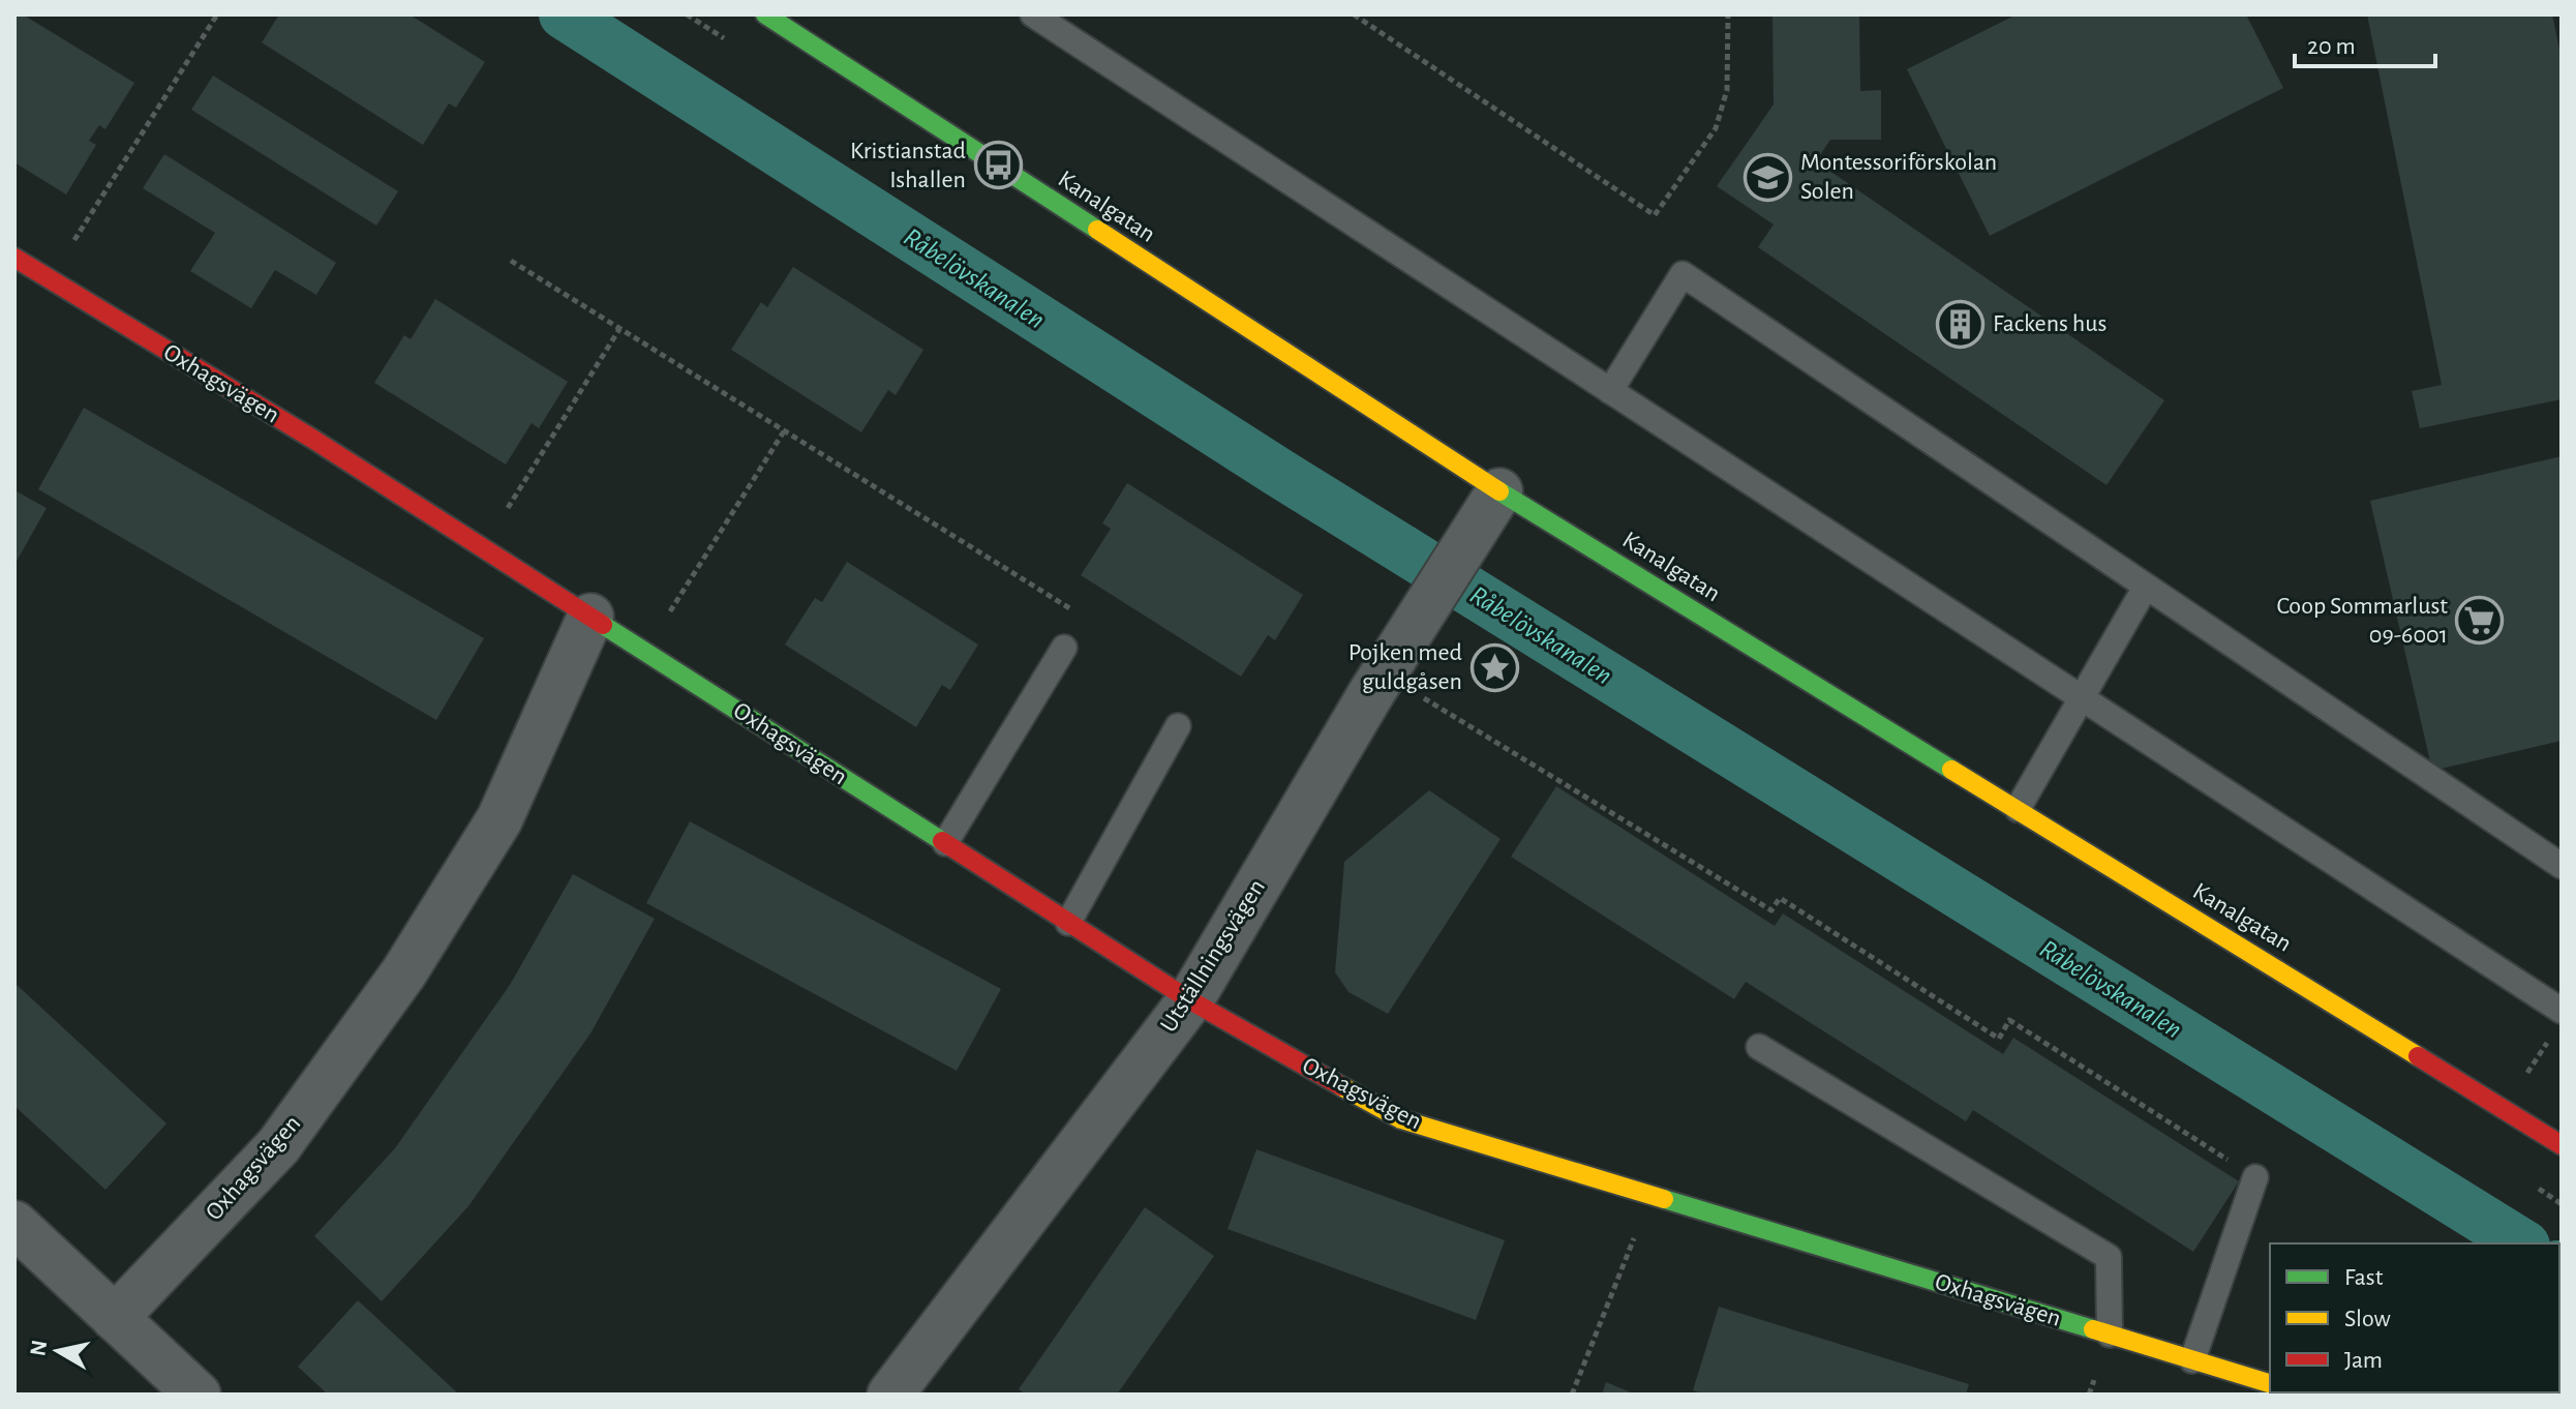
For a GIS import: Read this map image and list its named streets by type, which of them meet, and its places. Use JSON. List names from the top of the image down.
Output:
{
  "streets": {
    "street": ["Kanalgatan", "Oxhagsvägen", "Utställningsvägen"]
  },
  "crossings": [
    ["Kanalgatan", "Utställningsvägen"],
    ["Oxhagsvägen", "Utställningsvägen"]
  ],
  "water": ["Råbelövskanalen"],
  "places": {
    "bus stop": ["Kristianstad Ishallen"],
    "school or university": ["Montessoriförskolan Solen"],
    "building": ["Fackens hus"],
    "supermarket": ["Coop Sommarlust 09-6001"],
    "place": ["Pojken med guldgåsen"]
  },
  "legend": ["Fast", "Slow", "Jam"],
  "scale_bar": "20 m",
  "north": "left"
}
